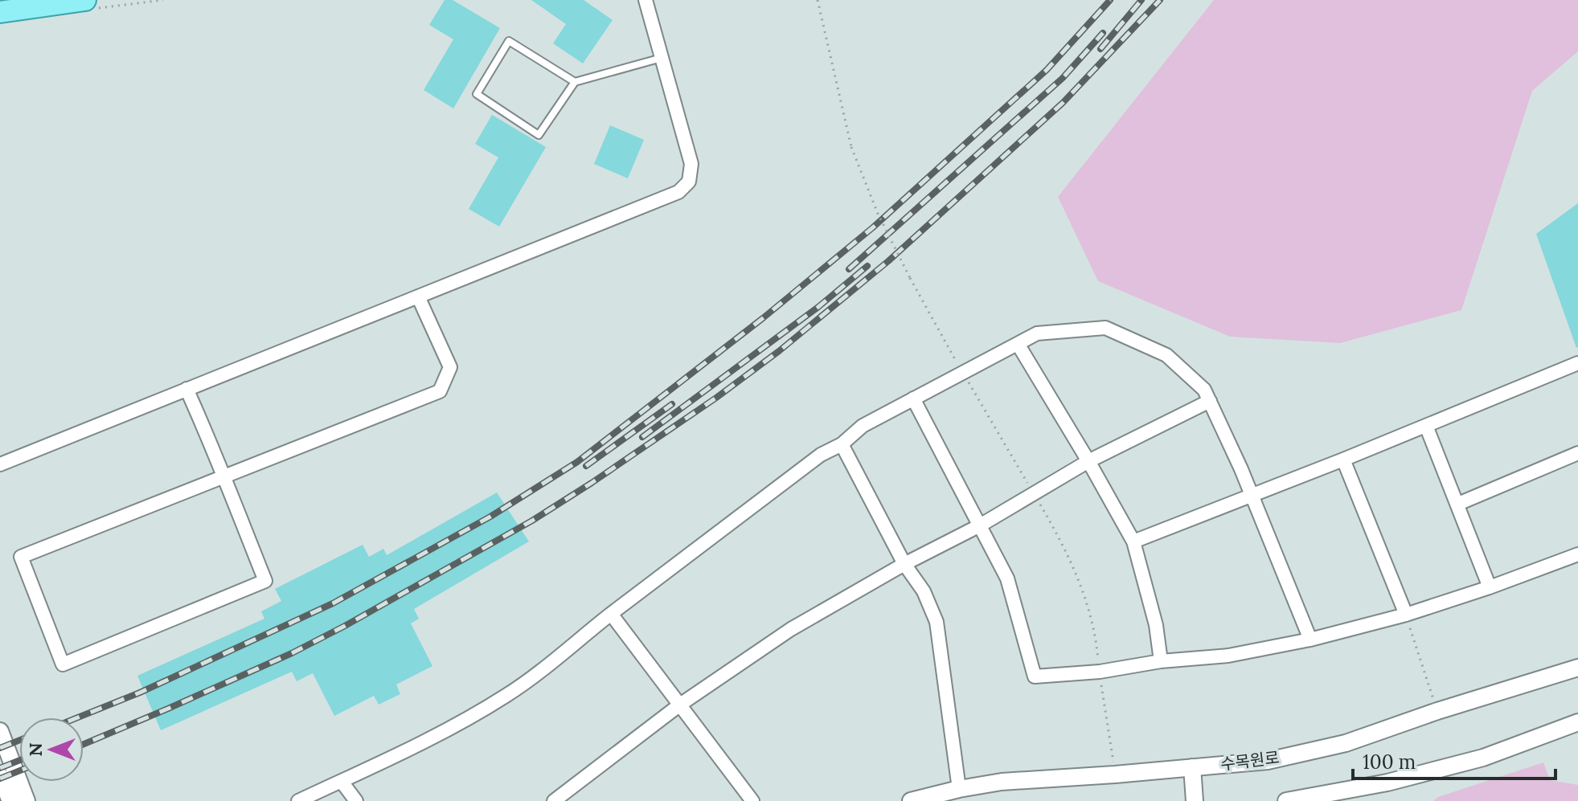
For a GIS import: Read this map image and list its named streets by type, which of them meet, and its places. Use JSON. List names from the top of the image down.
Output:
{
  "streets": {
    "street": ["수목원로"]
  },
  "scale_bar": "100 m",
  "north": "left"
}
